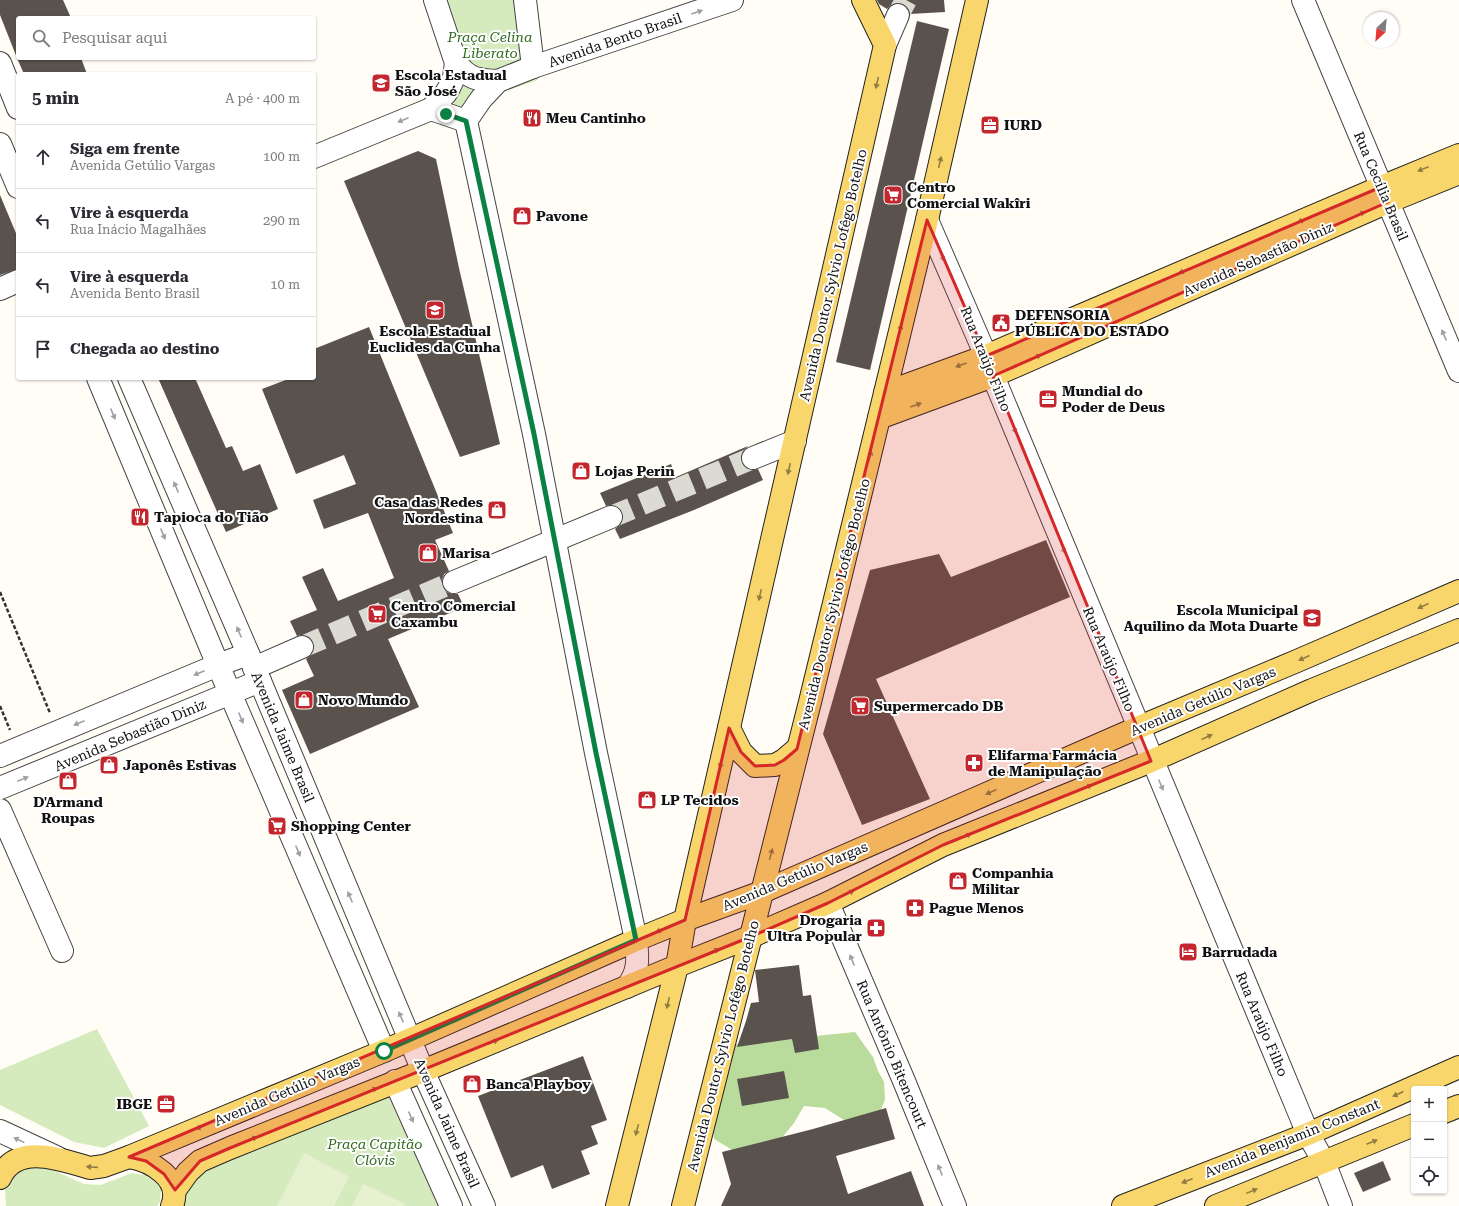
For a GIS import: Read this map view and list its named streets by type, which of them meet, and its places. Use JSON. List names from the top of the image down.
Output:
{
  "streets": {
    "main road": [
      "Avenida Sebastião Diniz",
      "Avenida Doutor Sylvio Lofêgo Botelho",
      "Avenida Getúlio Vargas",
      "Avenida Benjamin Constant"
    ],
    "street": [
      "Avenida Bento Brasil",
      "Rua Cecília Brasil",
      "Rua Araújo Filho",
      "Avenida Jaime Brasil",
      "Rua Antônio Bitencourt"
    ]
  },
  "crossings": [
    ["Rua Cecília Brasil", "Avenida Sebastião Diniz"],
    ["Avenida Sebastião Diniz", "Avenida Doutor Sylvio Lofêgo Botelho"],
    ["Avenida Sebastião Diniz", "Rua Araújo Filho"],
    ["Avenida Sebastião Diniz", "Avenida Jaime Brasil"],
    ["Avenida Doutor Sylvio Lofêgo Botelho", "Rua Araújo Filho"],
    ["Avenida Doutor Sylvio Lofêgo Botelho", "Avenida Getúlio Vargas"],
    ["Rua Araújo Filho", "Avenida Getúlio Vargas"],
    ["Rua Araújo Filho", "Avenida Benjamin Constant"],
    ["Avenida Getúlio Vargas", "Avenida Jaime Brasil"]
  ],
  "one_way": [
    "Avenida Bento Brasil",
    "Rua Cecília Brasil",
    "Rua Araújo Filho",
    "Rua Antônio Bitencourt"
  ],
  "parks": ["Praça Celina Liberato", "Praça Capitão Clóvis"],
  "places": {
    "school or university": ["Escola Estadual São José", "Escola Estadual Euclides da Cunha", "Escola Municipal Aquilino da Mota Duarte"],
    "restaurant": ["Meu Cantinho", "Tapioca do Tião"],
    "office": ["IURD", "Mundial do Poder de Deus", "IBGE"],
    "supermarket": [
      "Centro Comercial Wakîri",
      "Centro Comercial Caxambu",
      "Supermercado DB",
      "Shopping Center"
    ],
    "shop": [
      "Pavone",
      "Lojas Perin",
      "Casa das Redes Nordestina",
      "Marisa",
      "Novo Mundo",
      "Japonês Estivas",
      "D'Armand Roupas",
      "LP Tecidos",
      "Companhia Militar",
      "Banca Playboy"
    ],
    "public building": ["DEFENSORIA PÚBLICA DO ESTADO"],
    "pharmacy": ["Elifarma Farmácia de Manipulação", "Pague Menos", "Drogaria Ultra Popular"],
    "hotel": ["Barrudada"]
  },
  "north": "bottom left",
  "page": {
    "search": "Pesquisar aqui",
    "heading": ["5 min", "A pé · 400 m"],
    "list": [
      ["Siga em frente", "Avenida Getúlio Vargas", "100 m"],
      ["Vire à esquerda", "Rua Inácio Magalhães", "290 m"],
      ["Vire à esquerda", "Avenida Bento Brasil", "10 m"],
      "Chegada ao destino"
    ],
    "map_buttons": ["+", "−"]
  }
}
